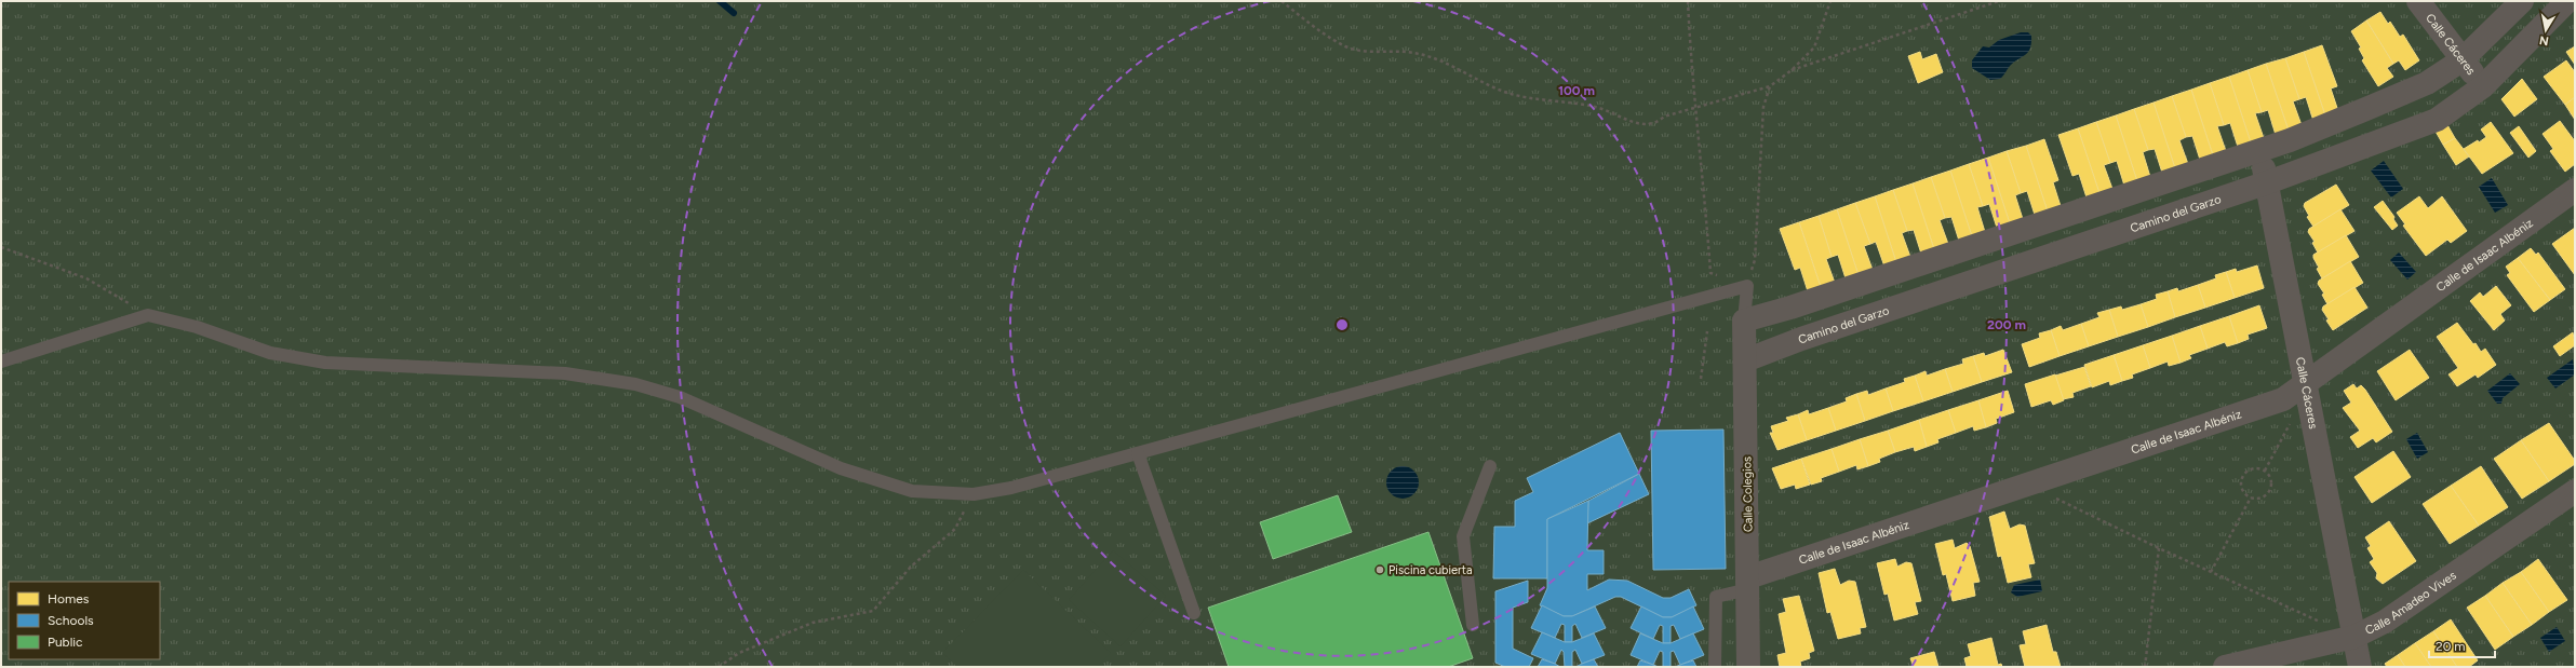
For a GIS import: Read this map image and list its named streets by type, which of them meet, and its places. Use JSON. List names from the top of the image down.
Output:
{
  "streets": {
    "street": [
      "Calle Cáceres",
      "Camino del Garzo",
      "Calle de Isaac Albéniz",
      "Calle Colegios",
      "Calle Amadeo Vives"
    ]
  },
  "crossings": [
    ["Calle Cáceres", "Camino del Garzo"],
    ["Calle Cáceres", "Calle de Isaac Albéniz"],
    ["Calle Cáceres", "Calle Amadeo Vives"],
    ["Camino del Garzo", "Calle Colegios"],
    ["Calle de Isaac Albéniz", "Calle Colegios"]
  ],
  "places": ["Piscina cubierta"],
  "legend": ["Homes", "Schools", "Public"],
  "scale_bar": "20 m",
  "north": "bottom",
  "rings": ["100 m", "200 m"]
}
